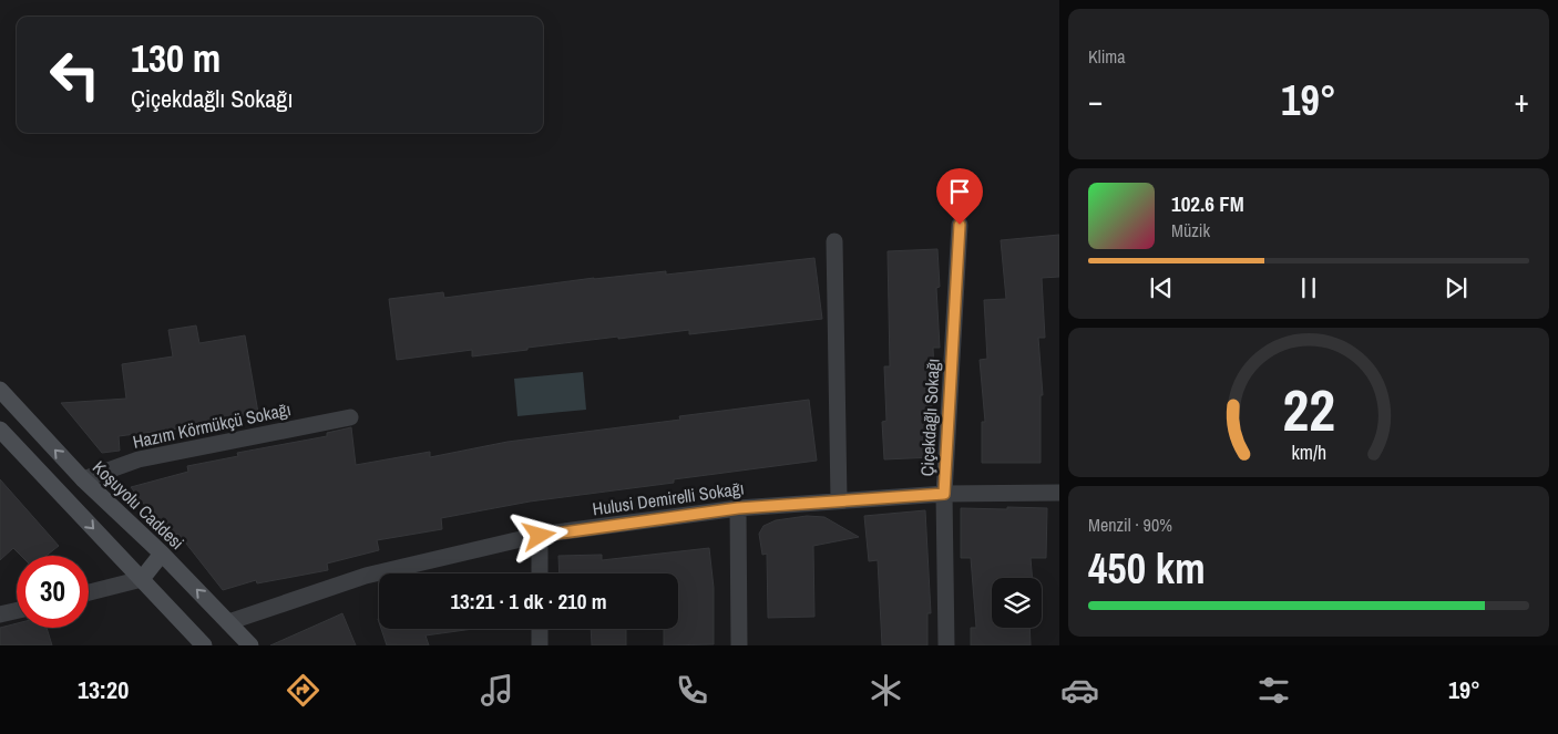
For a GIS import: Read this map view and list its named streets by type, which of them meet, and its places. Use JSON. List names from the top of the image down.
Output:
{
  "streets": {
    "street": [
      "Çiçekdağlı Sokağı",
      "Hazım Körmükçü Sokağı",
      "Hulusi Demirelli Sokağı",
      "Koşuyolu Caddesi"
    ]
  },
  "crossings": [
    ["Çiçekdağlı Sokağı", "Hulusi Demirelli Sokağı"],
    ["Hazım Körmükçü Sokağı", "Koşuyolu Caddesi"],
    ["Hulusi Demirelli Sokağı", "Koşuyolu Caddesi"]
  ],
  "page": {
    "tile": [
      "Klima",
      ["Menzil · 90%", "450 km"]
    ],
    "turn": ["130 m", "Çiçekdağlı Sokağı"],
    "heat": ["−", "19°", "+"],
    "song": ["102.6 FM", "Müzik"],
    "limit": "30",
    "trip": "13:21 · 1 dk · 210 m",
    "tabs": ["13:20", "19°"],
    "gauge": ["22", "km/h"]
  }
}
